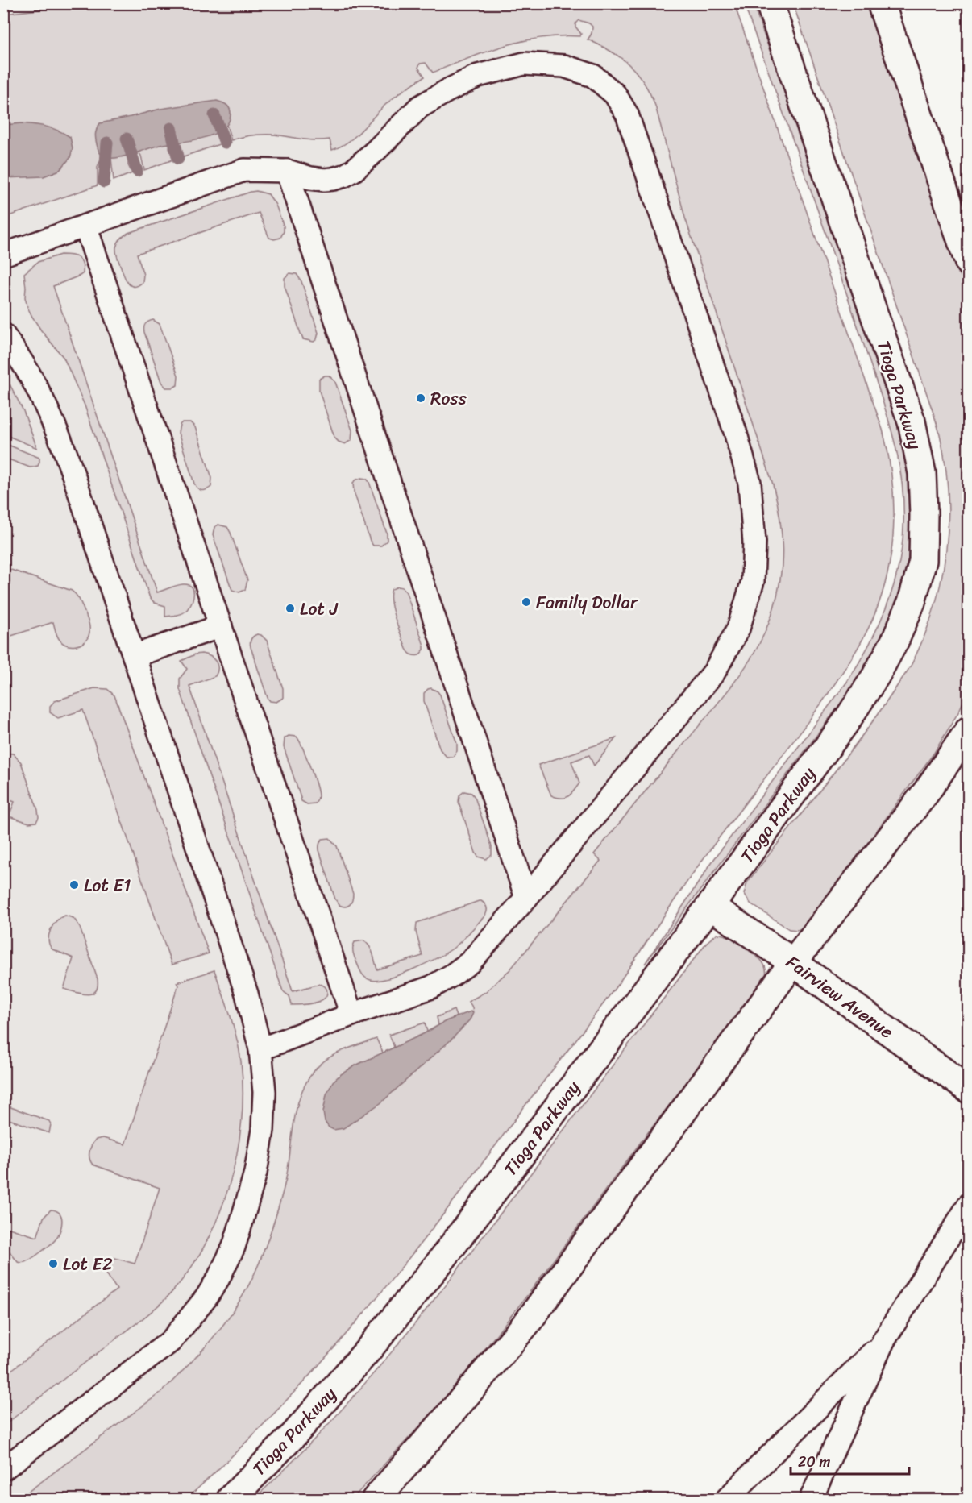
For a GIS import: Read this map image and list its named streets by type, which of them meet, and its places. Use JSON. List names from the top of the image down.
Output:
{
  "streets": {
    "street": ["Tioga Parkway", "Fairview Avenue"]
  },
  "crossings": [
    ["Tioga Parkway", "Fairview Avenue"]
  ],
  "places": [
    "Ross",
    "Family Dollar",
    "Lot J",
    "Lot E1",
    "Lot E2"
  ],
  "scale_bar": "20 m"
}
